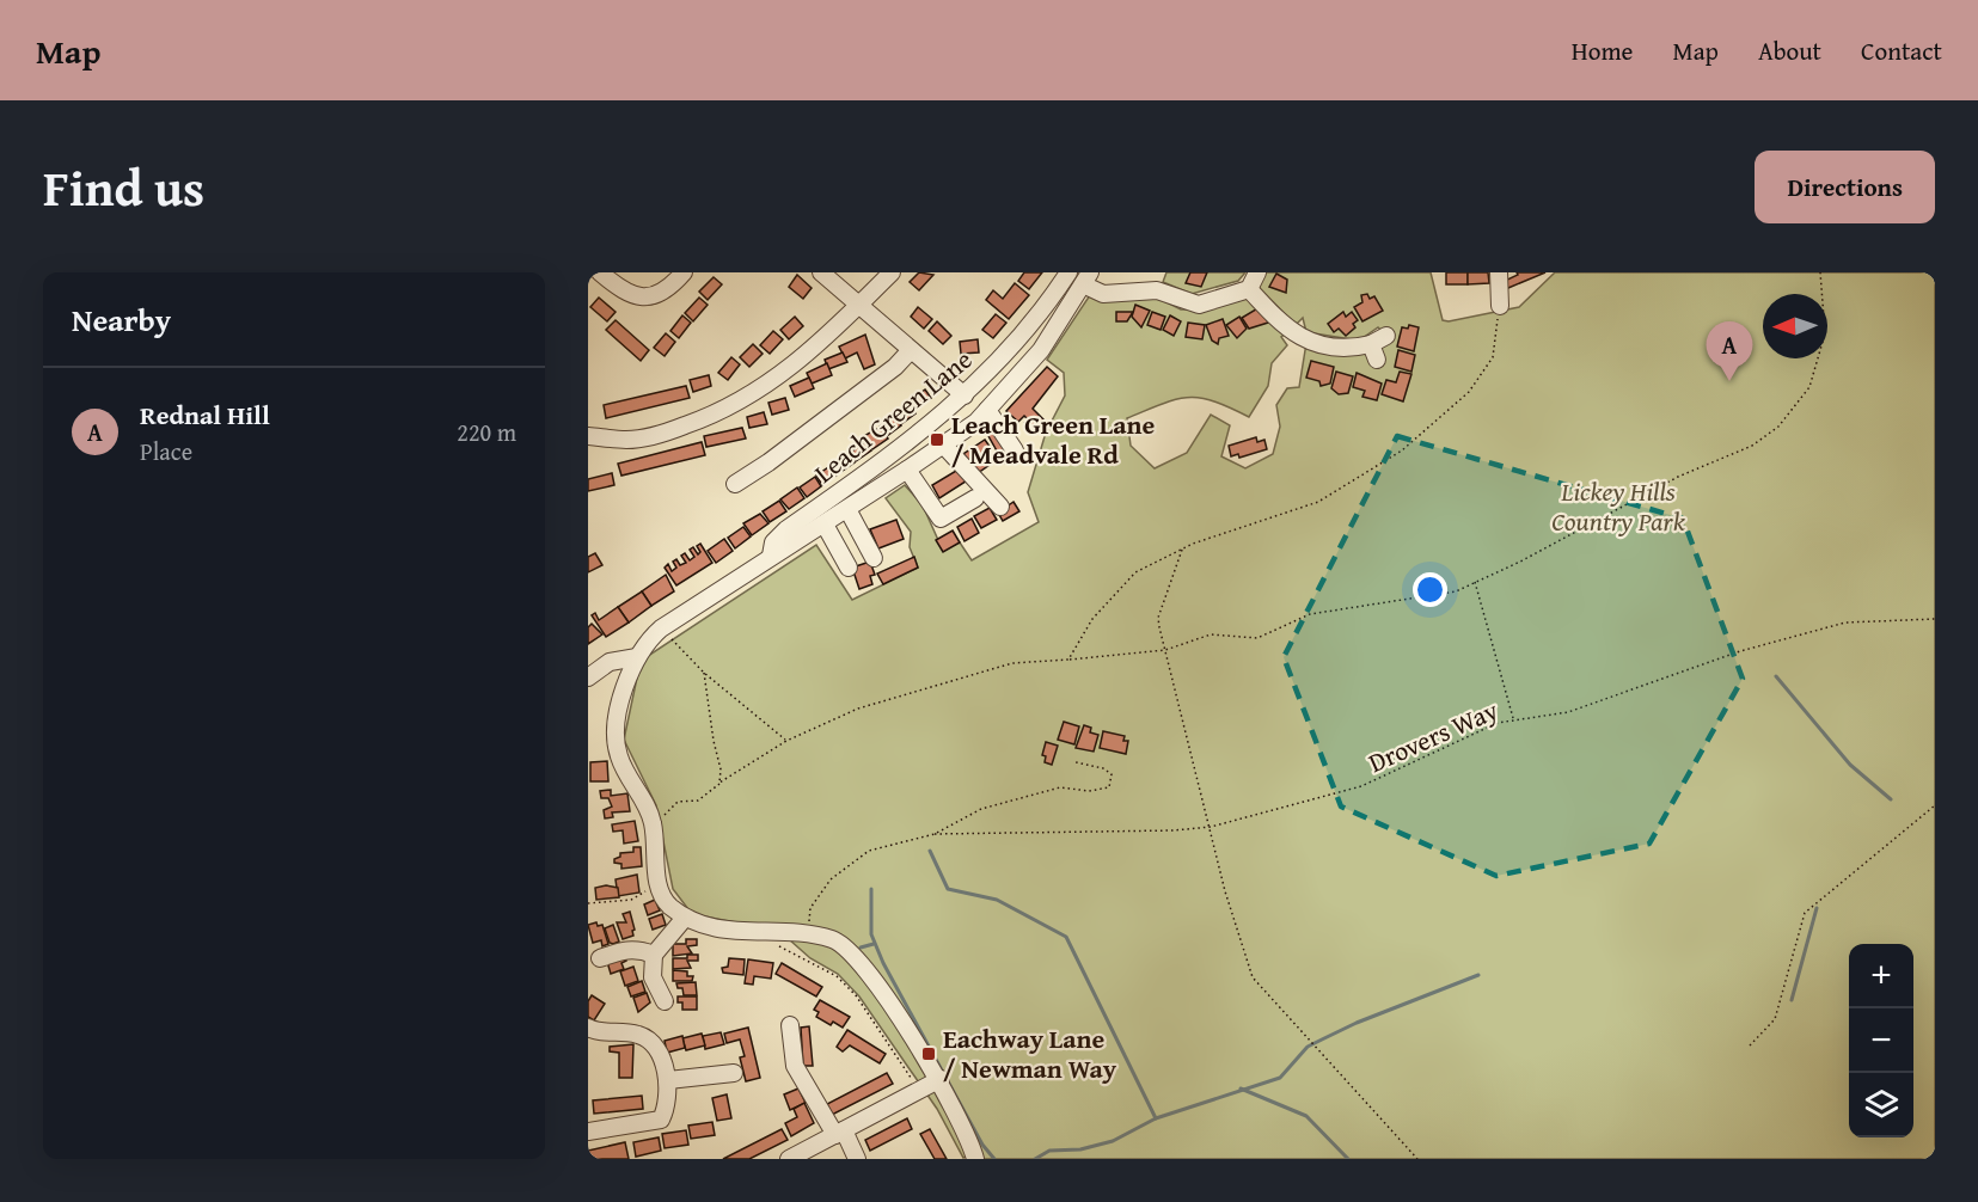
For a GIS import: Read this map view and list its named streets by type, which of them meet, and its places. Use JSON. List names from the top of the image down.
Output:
{
  "streets": {
    "street": ["Leach Green Lane"],
    "path": ["Drovers Way"]
  },
  "parks": ["Lickey Hills Country Park"],
  "places": {
    "transit": ["Leach Green Lane / Meadvale Rd", "Eachway Lane / Newman Way"]
  },
  "north": "left",
  "page": {
    "header": "Map",
    "nav": [
      "Home",
      "Map",
      "About",
      "Contact"
    ],
    "title": "Find us",
    "buttons": "Directions",
    "heading": "Nearby",
    "pins": "A",
    "list": [
      {
        "mark": "A",
        "name": "Rednal Hill",
        "note": "Place",
        "value": "220 m"
      }
    ],
    "map_buttons": ["+", "−"]
  }
}
